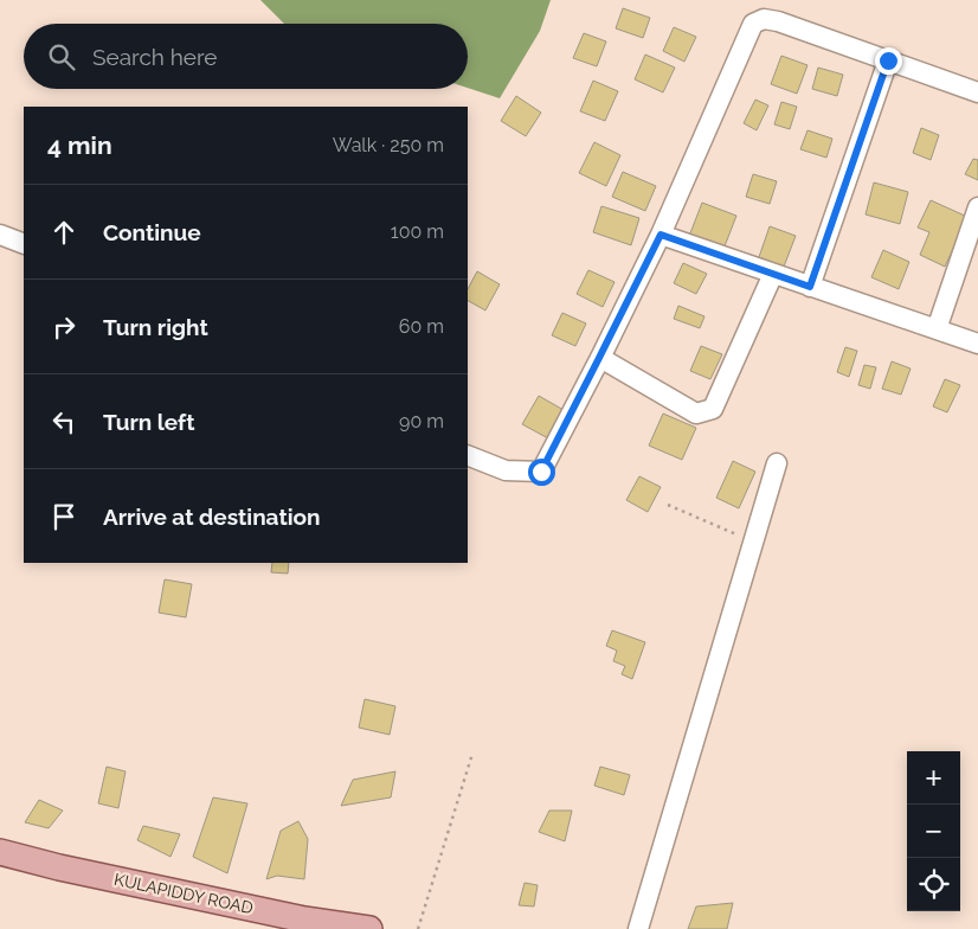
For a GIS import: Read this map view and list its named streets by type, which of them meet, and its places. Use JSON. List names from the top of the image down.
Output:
{
  "streets": {
    "main road": ["KULAPIDDY ROAD"]
  },
  "page": {
    "search": "Search here",
    "heading": ["4 min", "Walk · 250 m"],
    "list": [
      ["Continue", "100 m"],
      ["Turn right", "60 m"],
      ["Turn left", "90 m"],
      "Arrive at destination"
    ],
    "map_buttons": ["+", "−"]
  }
}
